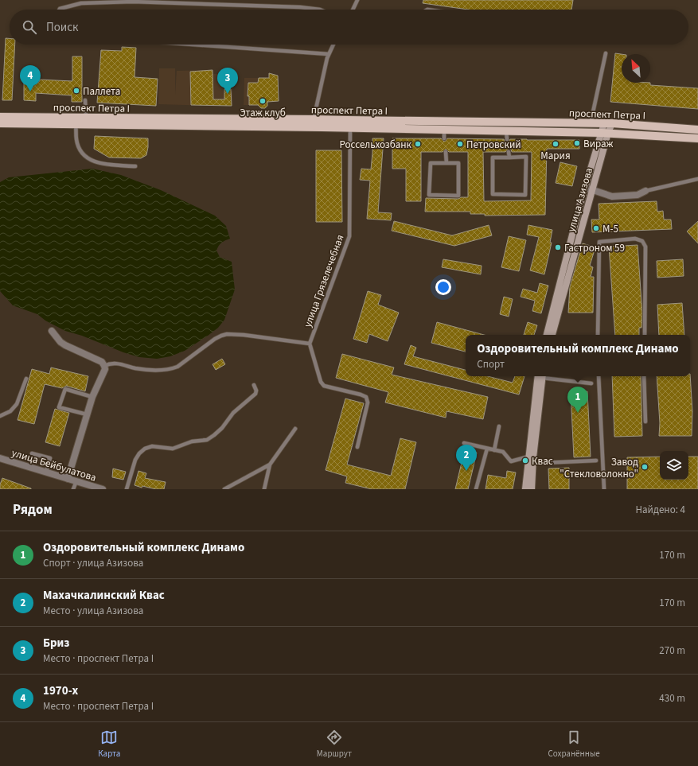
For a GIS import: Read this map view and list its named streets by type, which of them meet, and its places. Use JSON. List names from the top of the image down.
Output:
{
  "streets": {
    "main road": ["проспект Петра I", "улица Азизова"],
    "street": ["улица Бейбулатова"],
    "lane": ["улица Грязелечебная"]
  },
  "crossings": [
    ["проспект Петра I", "улица Азизова"],
    ["проспект Петра I", "улица Грязелечебная"]
  ],
  "places": [
    "Паллета",
    "Этаж клуб",
    "Вираж",
    "Россельхозбанк",
    "Петровский",
    "Мария",
    "М-5",
    "Гастроном 59",
    "Квас",
    "Завод \"Стекловолокно\""
  ],
  "north": "top left",
  "page": {
    "search": "Поиск",
    "pins": [
      "4",
      "3",
      "1",
      "2"
    ],
    "popup": ["Оздоровительный комплекс Динамо", "Спорт"],
    "heading": ["Рядом", "Найдено: 4"],
    "list": [
      {
        "mark": "1",
        "name": "Оздоровительный комплекс Динамо",
        "note": "Спорт · улица Азизова",
        "value": "170 m"
      },
      {
        "mark": "2",
        "name": "Махачкалинский Квас",
        "note": "Место · улица Азизова",
        "value": "170 m"
      },
      {
        "mark": "3",
        "name": "Бриз",
        "note": "Место · проспект Петра I",
        "value": "270 m"
      },
      {
        "mark": "4",
        "name": "1970-х",
        "note": "Место · проспект Петра I",
        "value": "430 m"
      }
    ],
    "nav": ["Карта", "Маршрут", "Сохранённые"]
  }
}
